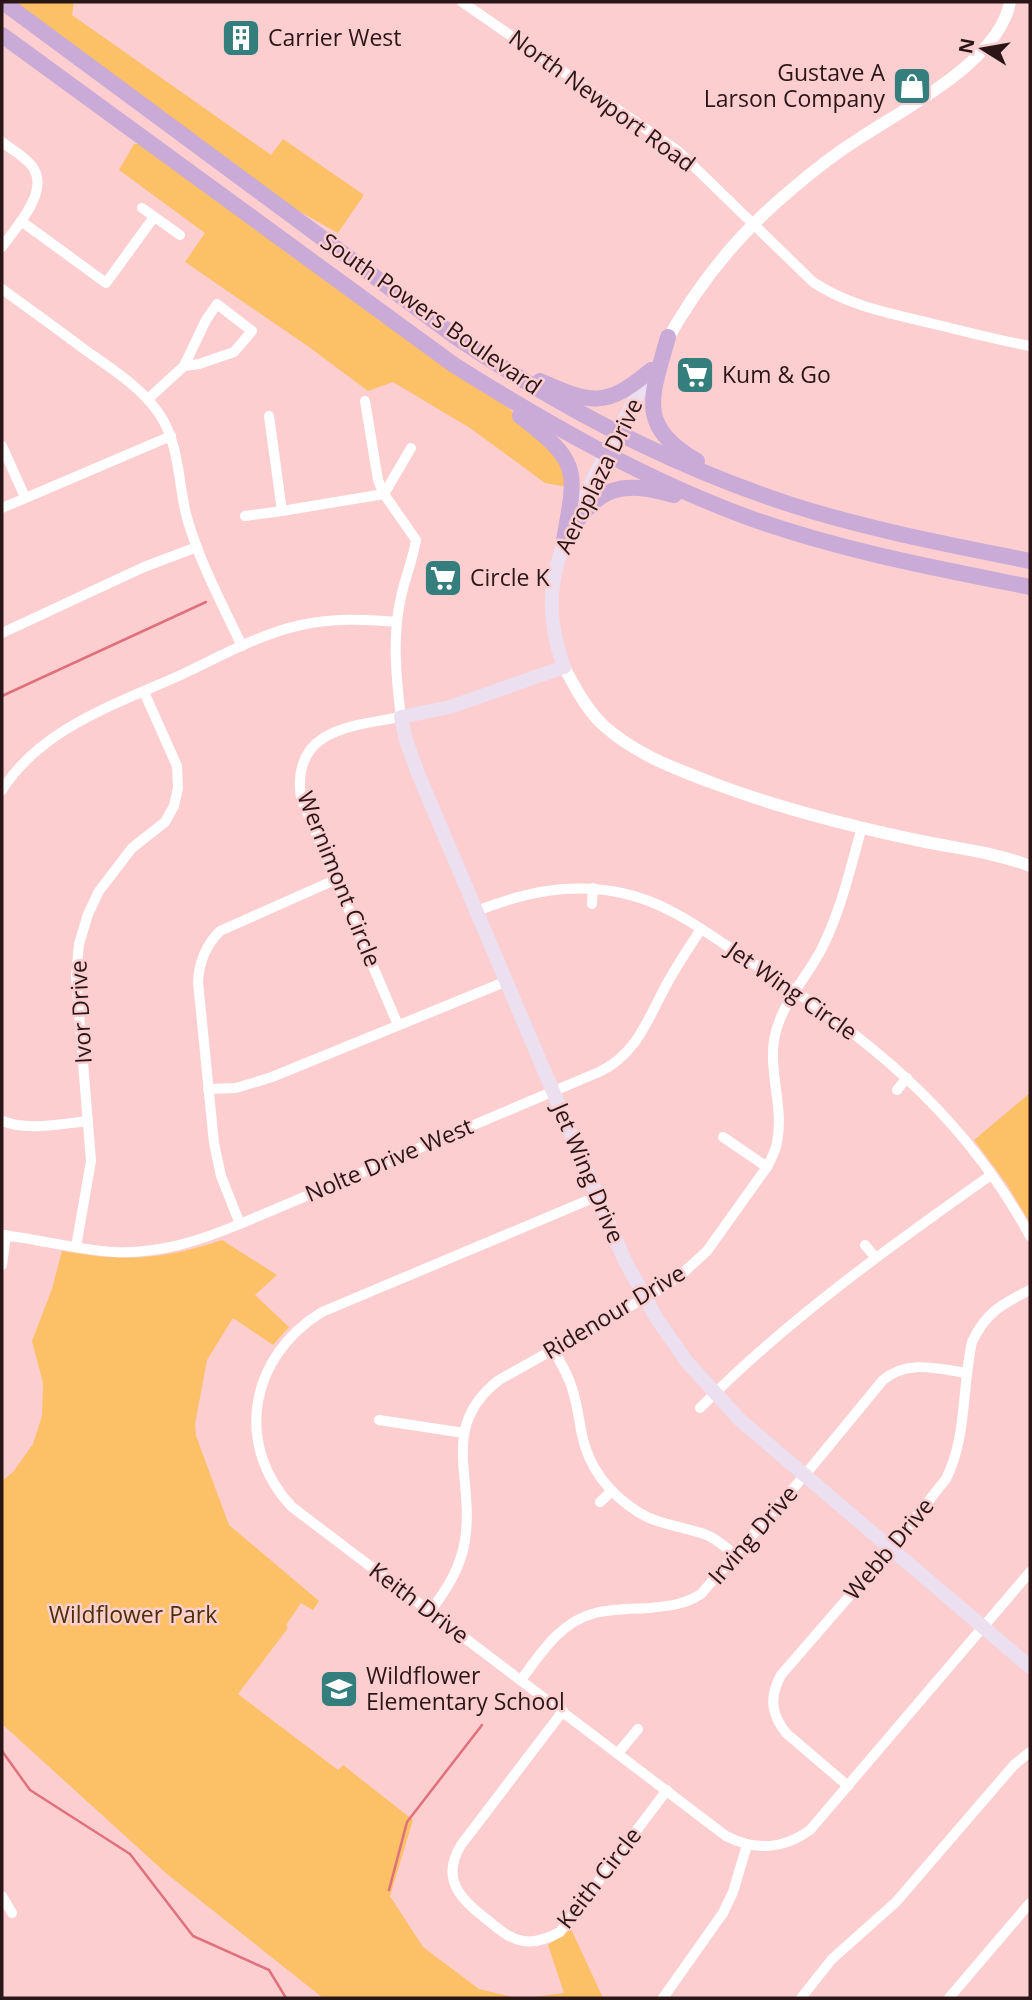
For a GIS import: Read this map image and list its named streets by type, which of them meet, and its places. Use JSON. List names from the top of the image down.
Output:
{
  "streets": {
    "highway": ["South Powers Boulevard"],
    "main road": ["Aeroplaza Drive", "Wernimont Circle", "Jet Wing Drive"],
    "street": [
      "North Newport Road",
      "Jet Wing Circle",
      "Ivor Drive",
      "Nolte Drive West",
      "Ridenour Drive",
      "Irving Drive",
      "Webb Drive",
      "Keith Drive",
      "Keith Circle"
    ]
  },
  "crossings": [
    ["North Newport Road", "Aeroplaza Drive"],
    ["South Powers Boulevard", "Aeroplaza Drive"],
    ["Aeroplaza Drive", "Wernimont Circle"],
    ["Aeroplaza Drive", "Ridenour Drive"],
    ["Wernimont Circle", "Jet Wing Drive"],
    ["Jet Wing Circle", "Nolte Drive West"],
    ["Jet Wing Circle", "Jet Wing Drive"],
    ["Jet Wing Circle", "Ridenour Drive"],
    ["Ivor Drive", "Nolte Drive West"],
    ["Nolte Drive West", "Jet Wing Drive"],
    ["Jet Wing Drive", "Ridenour Drive"],
    ["Jet Wing Drive", "Irving Drive"],
    ["Jet Wing Drive", "Webb Drive"],
    ["Jet Wing Drive", "Keith Drive"],
    ["Ridenour Drive", "Keith Drive"],
    ["Irving Drive", "Webb Drive"],
    ["Irving Drive", "Keith Drive"],
    ["Webb Drive", "Keith Drive"],
    ["Keith Drive", "Keith Circle"]
  ],
  "parks": ["Wildflower Park"],
  "places": {
    "building": ["Carrier West"],
    "shop": ["Gustave A Larson Company"],
    "supermarket": ["Kum & Go", "Circle K"],
    "school or university": ["Wildflower Elementary School"]
  },
  "north": "left"
}
